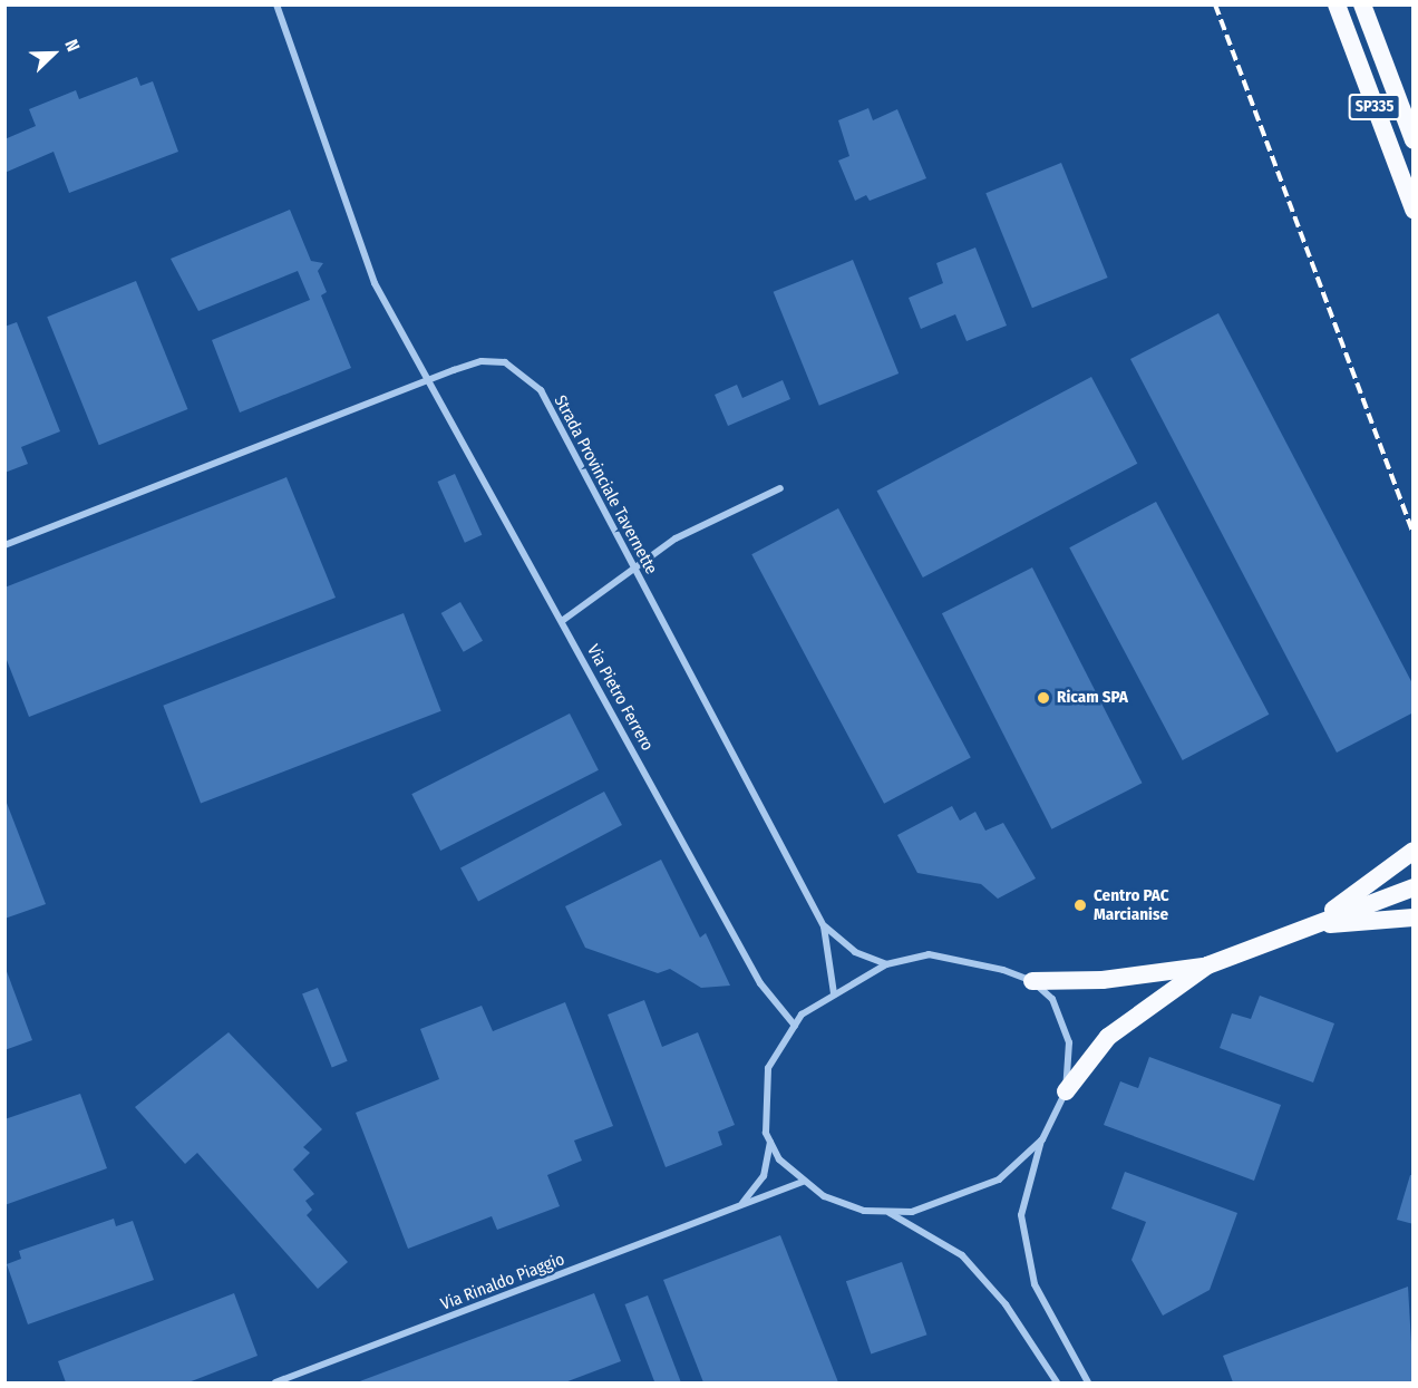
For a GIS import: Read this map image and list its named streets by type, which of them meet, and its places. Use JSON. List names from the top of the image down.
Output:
{
  "streets": {
    "highway": ["SP335"],
    "street": ["Strada Provinciale Tavernette", "Via Pietro Ferrero", "Via Rinaldo Piaggio"]
  },
  "crossings": [
    ["Strada Provinciale Tavernette", "Via Pietro Ferrero"]
  ],
  "places": ["Ricam SPA", "Centro PAC Marcianise"],
  "north": "top right"
}
